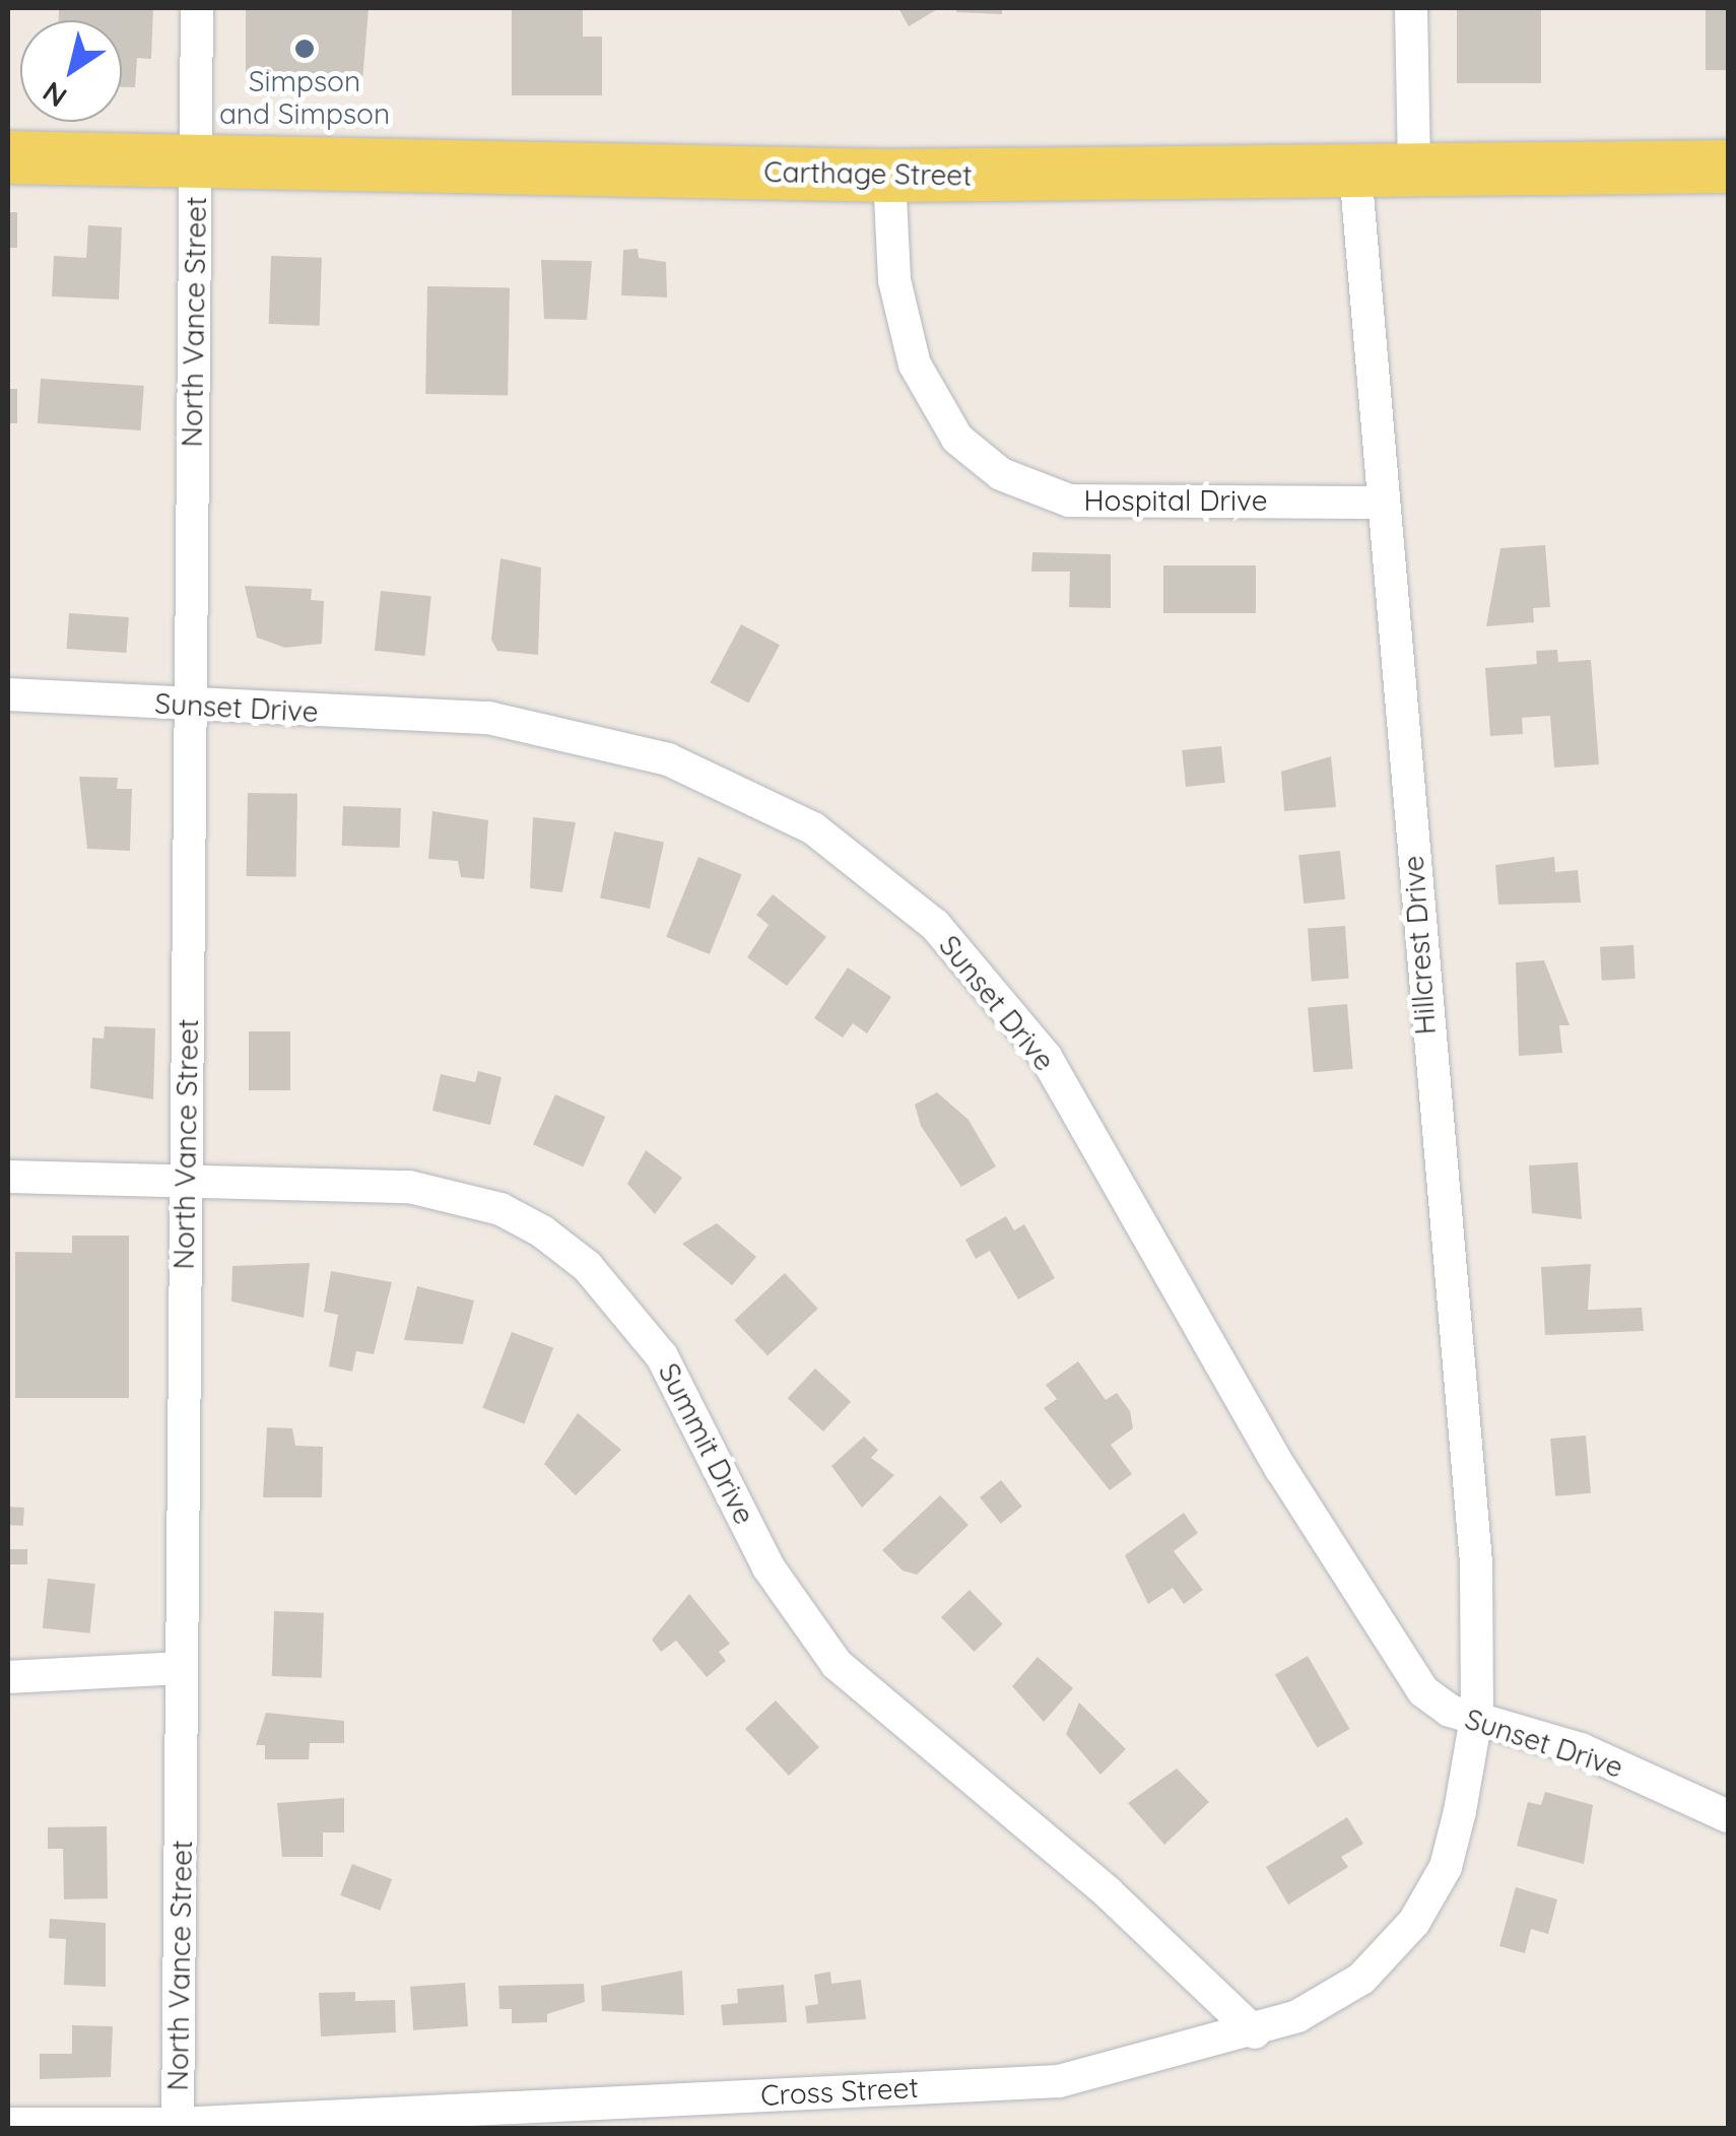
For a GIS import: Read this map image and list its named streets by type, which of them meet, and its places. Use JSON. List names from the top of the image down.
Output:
{
  "streets": {
    "main road": ["Carthage Street"],
    "street": [
      "North Vance Street",
      "Hospital Drive",
      "Sunset Drive",
      "Hillcrest Drive",
      "Summit Drive",
      "Cross Street"
    ]
  },
  "crossings": [
    ["Carthage Street", "North Vance Street"],
    ["Carthage Street", "Hospital Drive"],
    ["Carthage Street", "Hillcrest Drive"],
    ["North Vance Street", "Sunset Drive"],
    ["North Vance Street", "Summit Drive"],
    ["North Vance Street", "Cross Street"],
    ["Hospital Drive", "Hillcrest Drive"],
    ["Sunset Drive", "Hillcrest Drive"],
    ["Sunset Drive", "Cross Street"],
    ["Hillcrest Drive", "Cross Street"],
    ["Summit Drive", "Cross Street"]
  ],
  "places": ["Simpson and Simpson"],
  "north": "bottom left"
}
